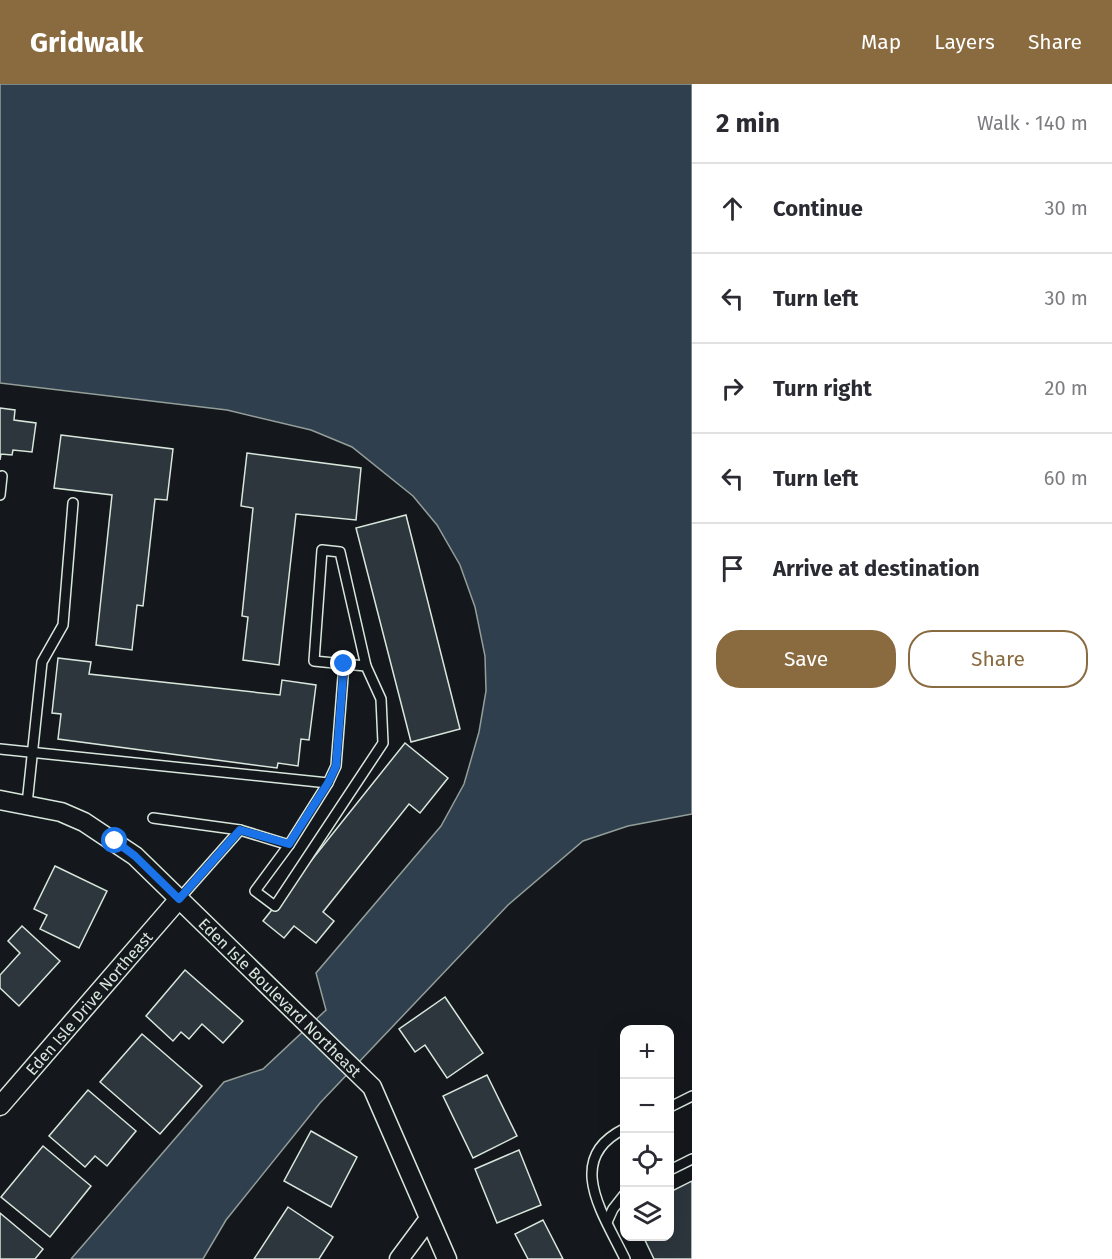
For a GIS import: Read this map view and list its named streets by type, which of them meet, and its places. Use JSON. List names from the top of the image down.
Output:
{
  "streets": {
    "street": ["Eden Isle Boulevard Northeast", "Eden Isle Drive Northeast"]
  },
  "crossings": [
    ["Eden Isle Boulevard Northeast", "Eden Isle Drive Northeast"]
  ],
  "page": {
    "header": "Gridwalk",
    "nav": ["Map", "Layers", "Share"],
    "heading": ["2 min", "Walk · 140 m"],
    "list": [
      ["Continue", "30 m"],
      ["Turn left", "30 m"],
      ["Turn right", "20 m"],
      ["Turn left", "60 m"],
      "Arrive at destination"
    ],
    "buttons": ["Save", "Share"],
    "map_buttons": ["+", "−"]
  }
}
